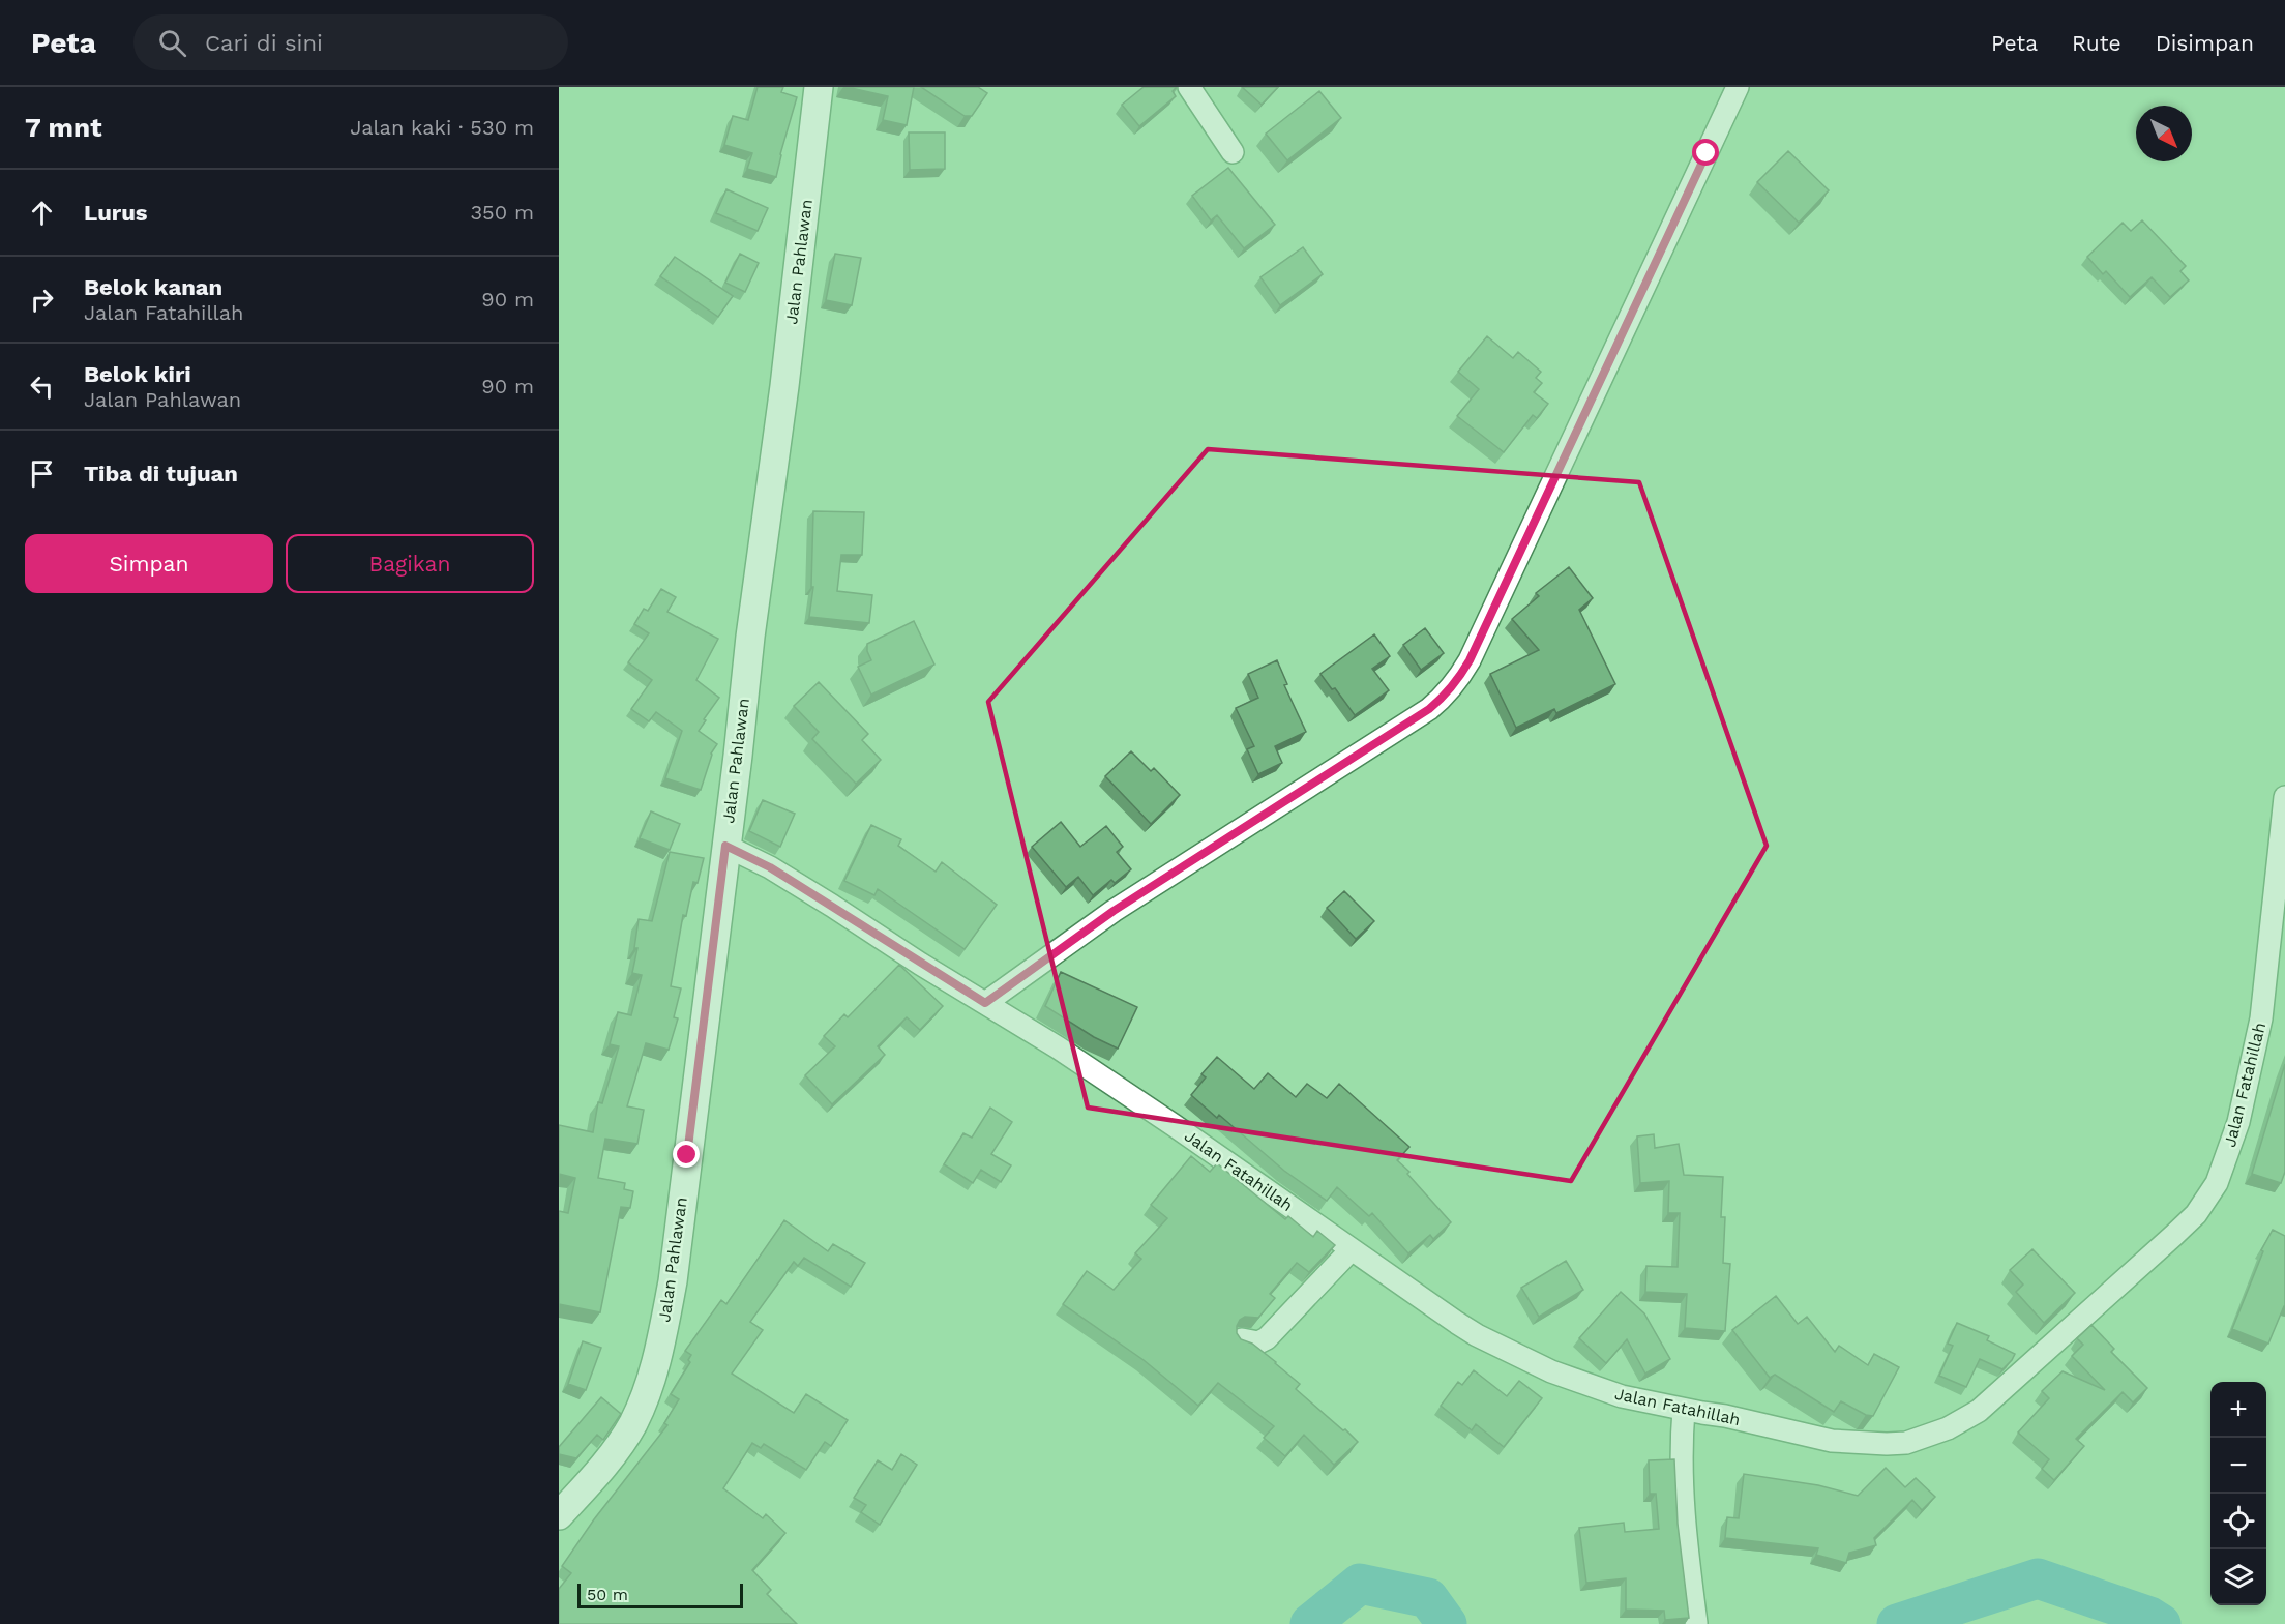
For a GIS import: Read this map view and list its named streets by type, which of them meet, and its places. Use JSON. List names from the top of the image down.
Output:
{
  "streets": {
    "street": ["Jalan Pahlawan", "Jalan Fatahillah"]
  },
  "crossings": [
    ["Jalan Pahlawan", "Jalan Fatahillah"]
  ],
  "scale_bar": "50 m",
  "north": "bottom right",
  "page": {
    "header": "Peta",
    "search": "Cari di sini",
    "nav": ["Peta", "Rute", "Disimpan"],
    "heading": ["7 mnt", "Jalan kaki · 530 m"],
    "list": [
      ["Lurus", "350 m"],
      ["Belok kanan", "Jalan Fatahillah", "90 m"],
      ["Belok kiri", "Jalan Pahlawan", "90 m"],
      "Tiba di tujuan"
    ],
    "buttons": ["Simpan", "Bagikan"],
    "map_buttons": ["+", "−"],
    "scale": "50 m"
  }
}
